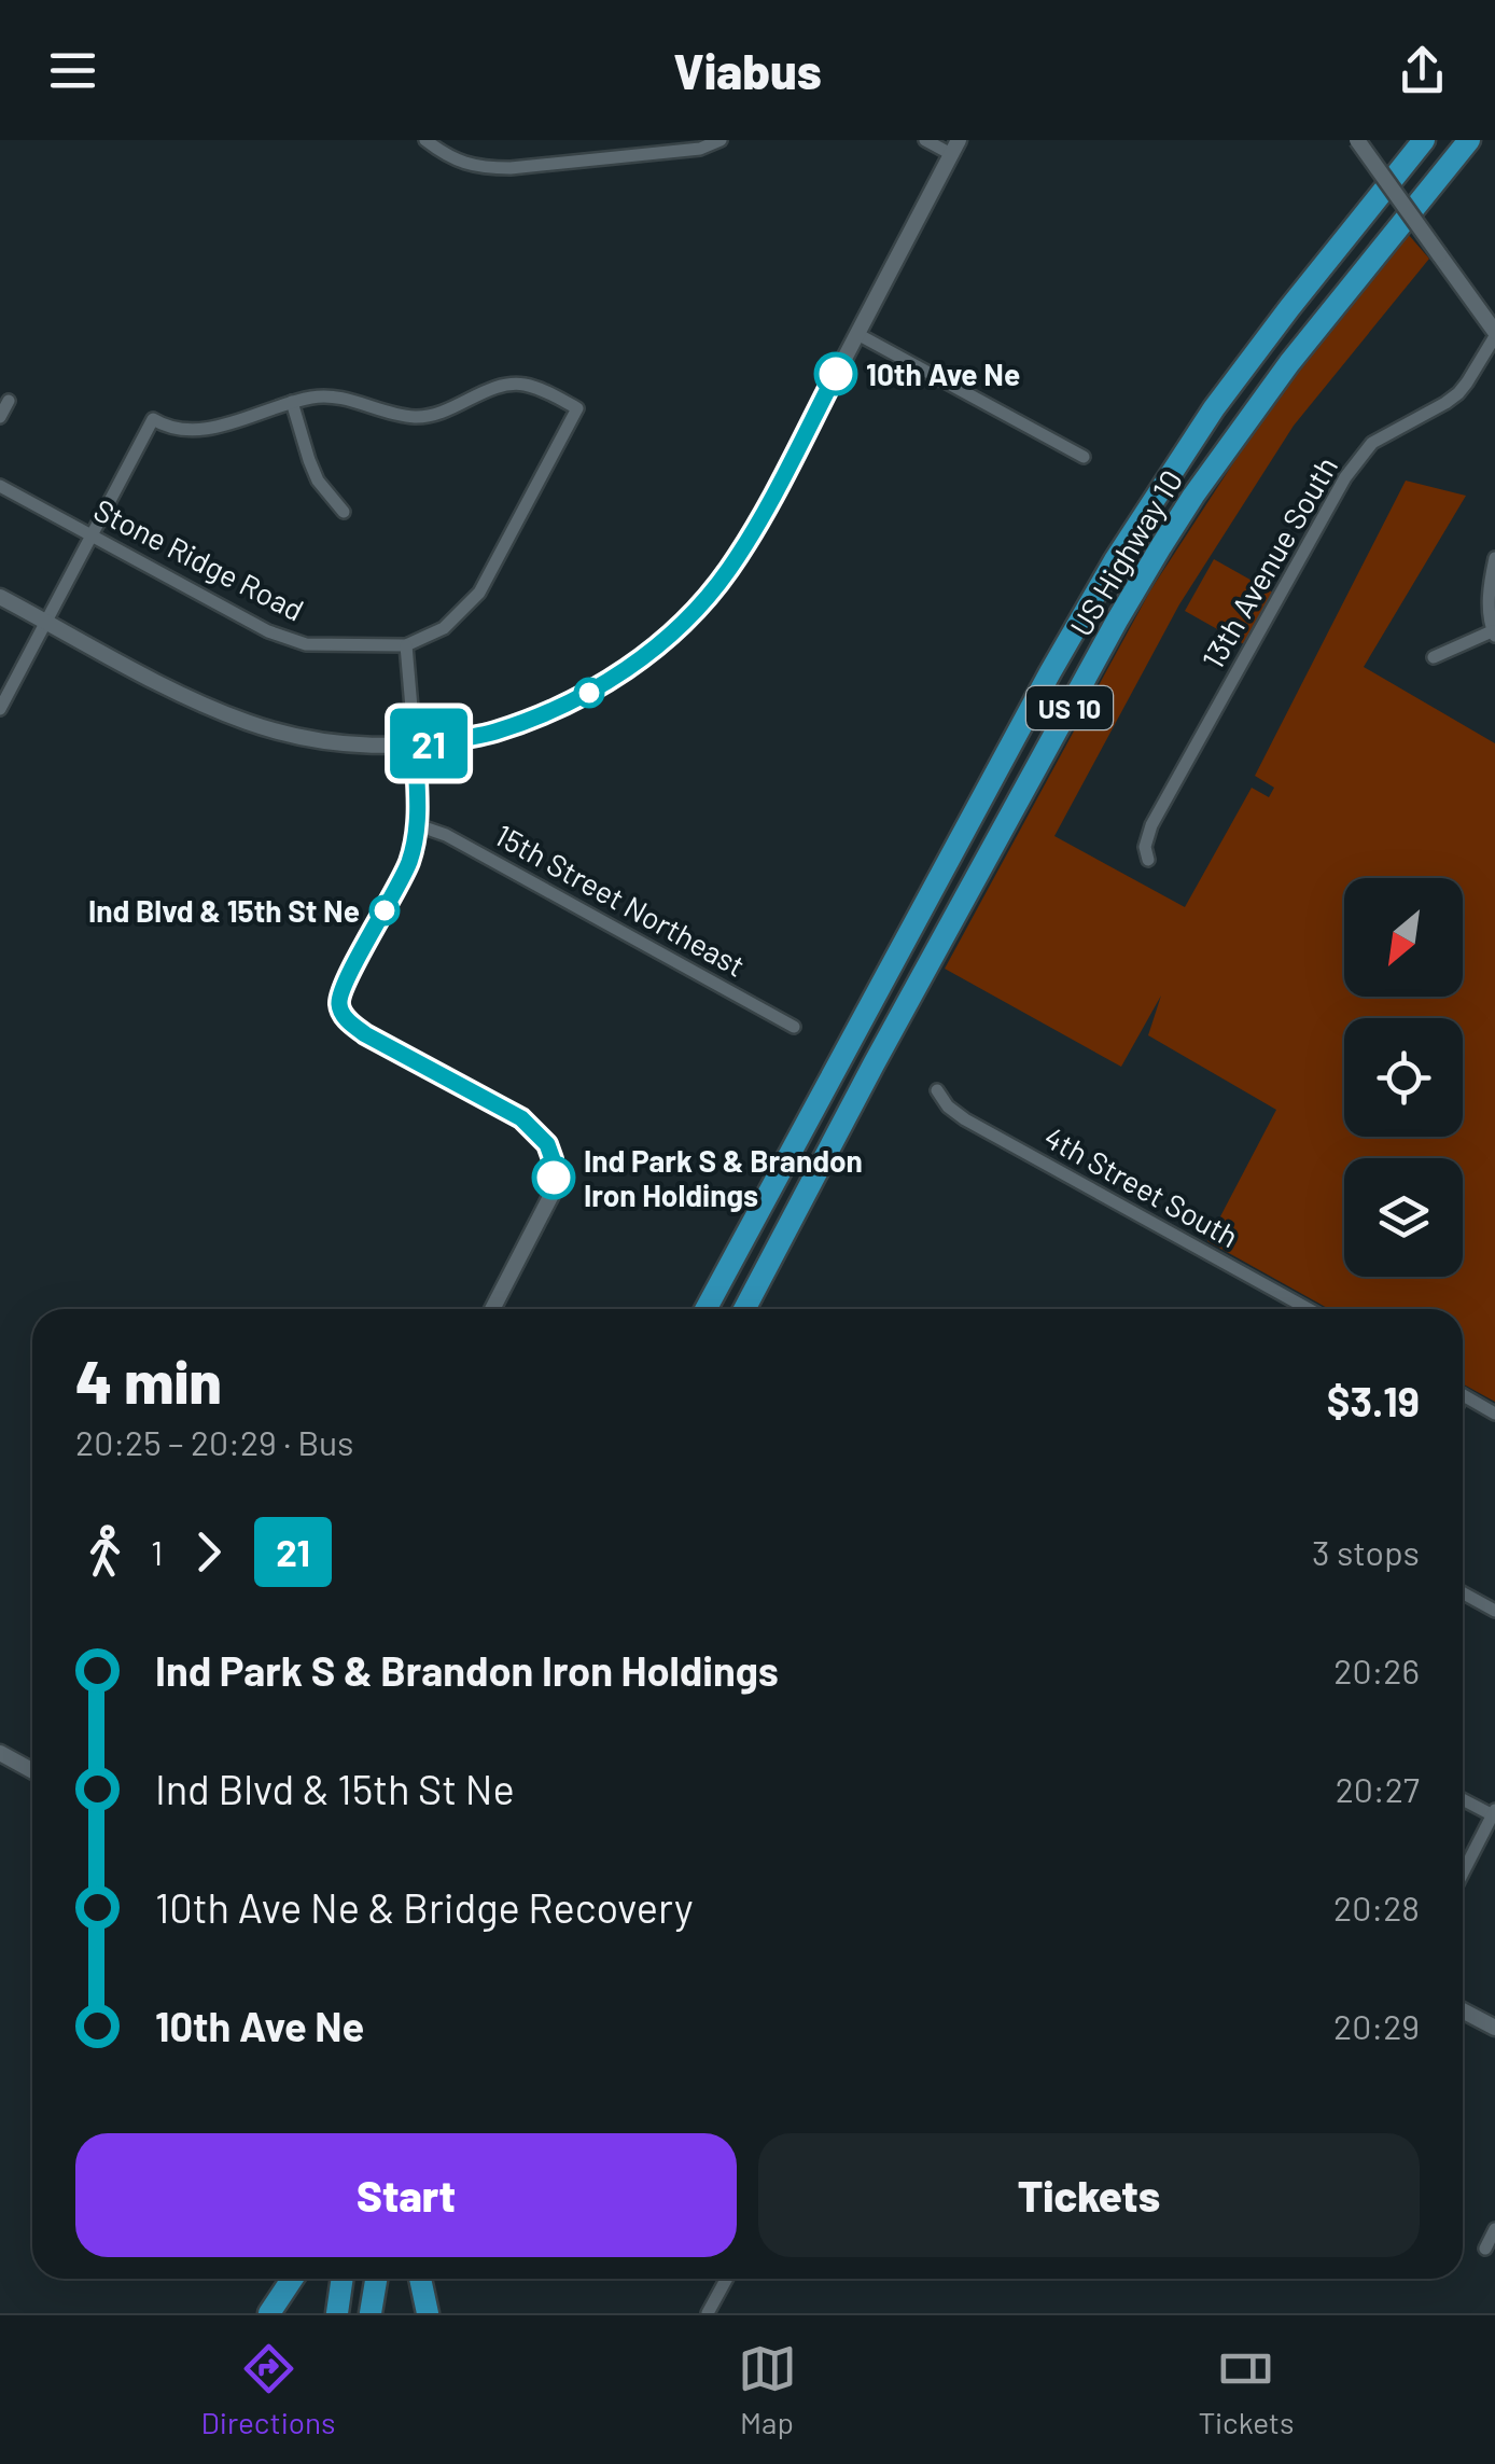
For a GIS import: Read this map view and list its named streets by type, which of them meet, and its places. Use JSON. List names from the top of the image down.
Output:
{
  "streets": {
    "highway": ["US Highway 10", "US 10"],
    "street": [
      "Stone Ridge Road",
      "13th Avenue South",
      "15th Street Northeast",
      "4th Street South"
    ]
  },
  "places": ["10th Ave Ne", "Ind Blvd & 15th St Ne", "Ind Park S & Brandon Iron Holdings"],
  "lines": ["bus line 21"],
  "north": "bottom left",
  "page": {
    "header": "Viabus",
    "on_map": "21",
    "heading": ["4 min", "20:25 – 20:29 · Bus", "$3.19"],
    "legs": ["1", "21", "3 stops"],
    "list": [
      {
        "name": "Ind Park S & Brandon Iron Holdings",
        "value": "20:26"
      },
      {
        "name": "Ind Blvd & 15th St Ne",
        "value": "20:27"
      },
      {
        "name": "10th Ave Ne & Bridge Recovery",
        "value": "20:28"
      },
      {
        "name": "10th Ave Ne",
        "value": "20:29"
      }
    ],
    "buttons": ["Start", "Tickets"],
    "tabs": ["Directions", "Map", "Tickets"]
  }
}
